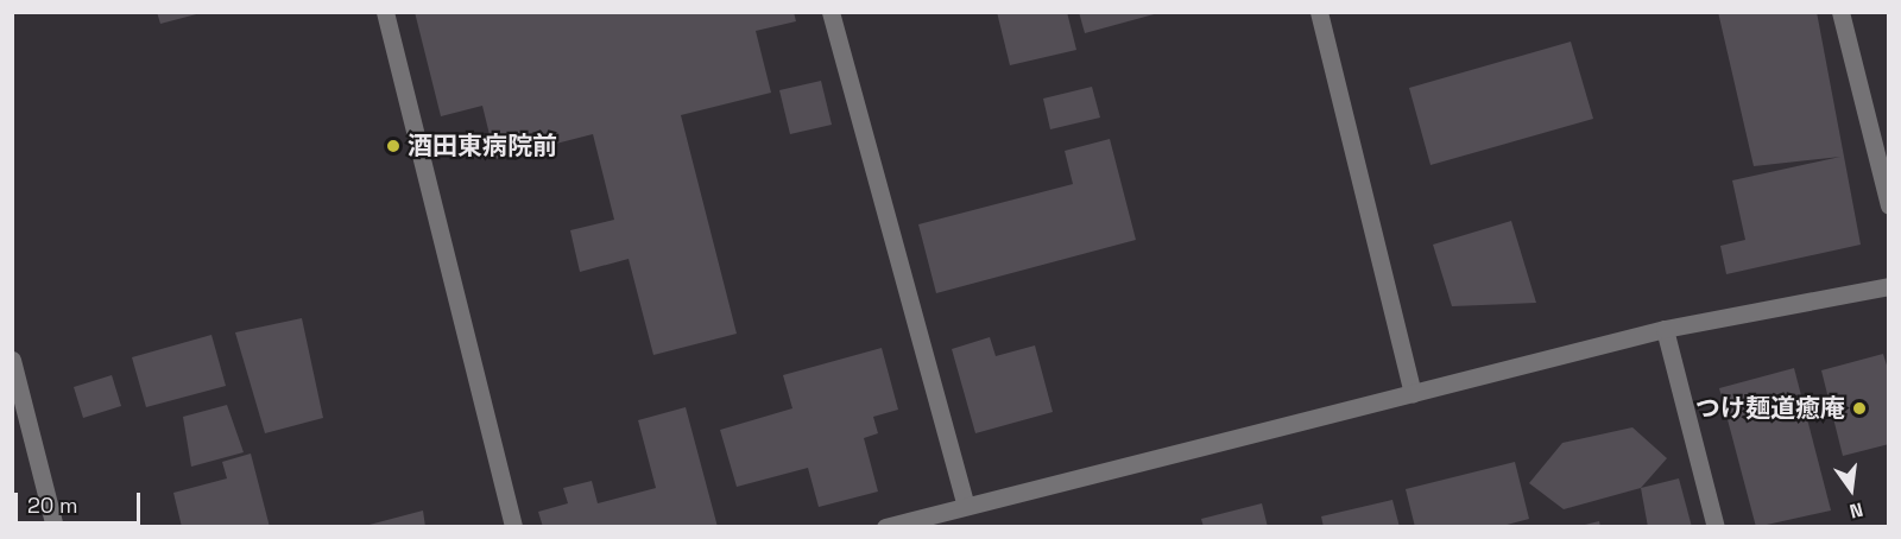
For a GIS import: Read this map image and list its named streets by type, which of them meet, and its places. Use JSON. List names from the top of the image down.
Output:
{
  "places": ["酒田東病院前", "つけ麺道癒庵"],
  "scale_bar": "20 m",
  "north": "bottom"
}
